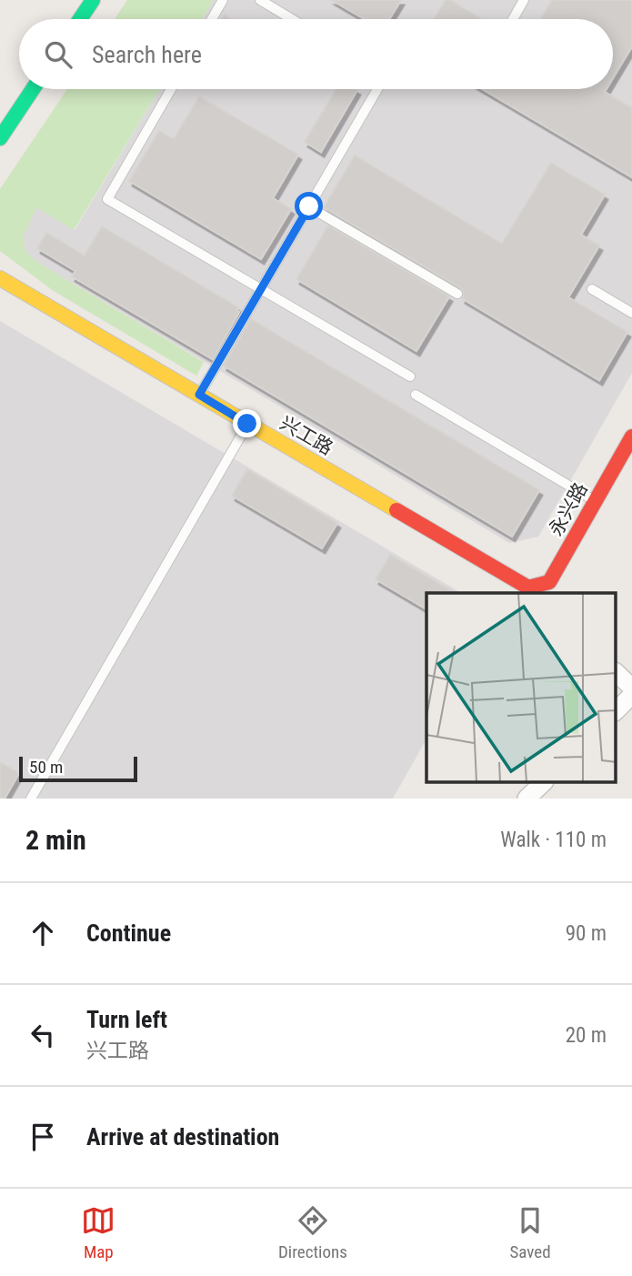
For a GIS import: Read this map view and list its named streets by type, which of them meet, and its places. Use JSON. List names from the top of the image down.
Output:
{
  "streets": {
    "street": ["兴工路", "永兴路"]
  },
  "crossings": [
    ["兴工路", "永兴路"]
  ],
  "scale_bar": "50 m",
  "page": {
    "search": "Search here",
    "scale": "50 m",
    "heading": ["2 min", "Walk · 110 m"],
    "list": [
      ["Continue", "90 m"],
      ["Turn left", "兴工路", "20 m"],
      "Arrive at destination"
    ],
    "nav": ["Map", "Directions", "Saved"]
  }
}
